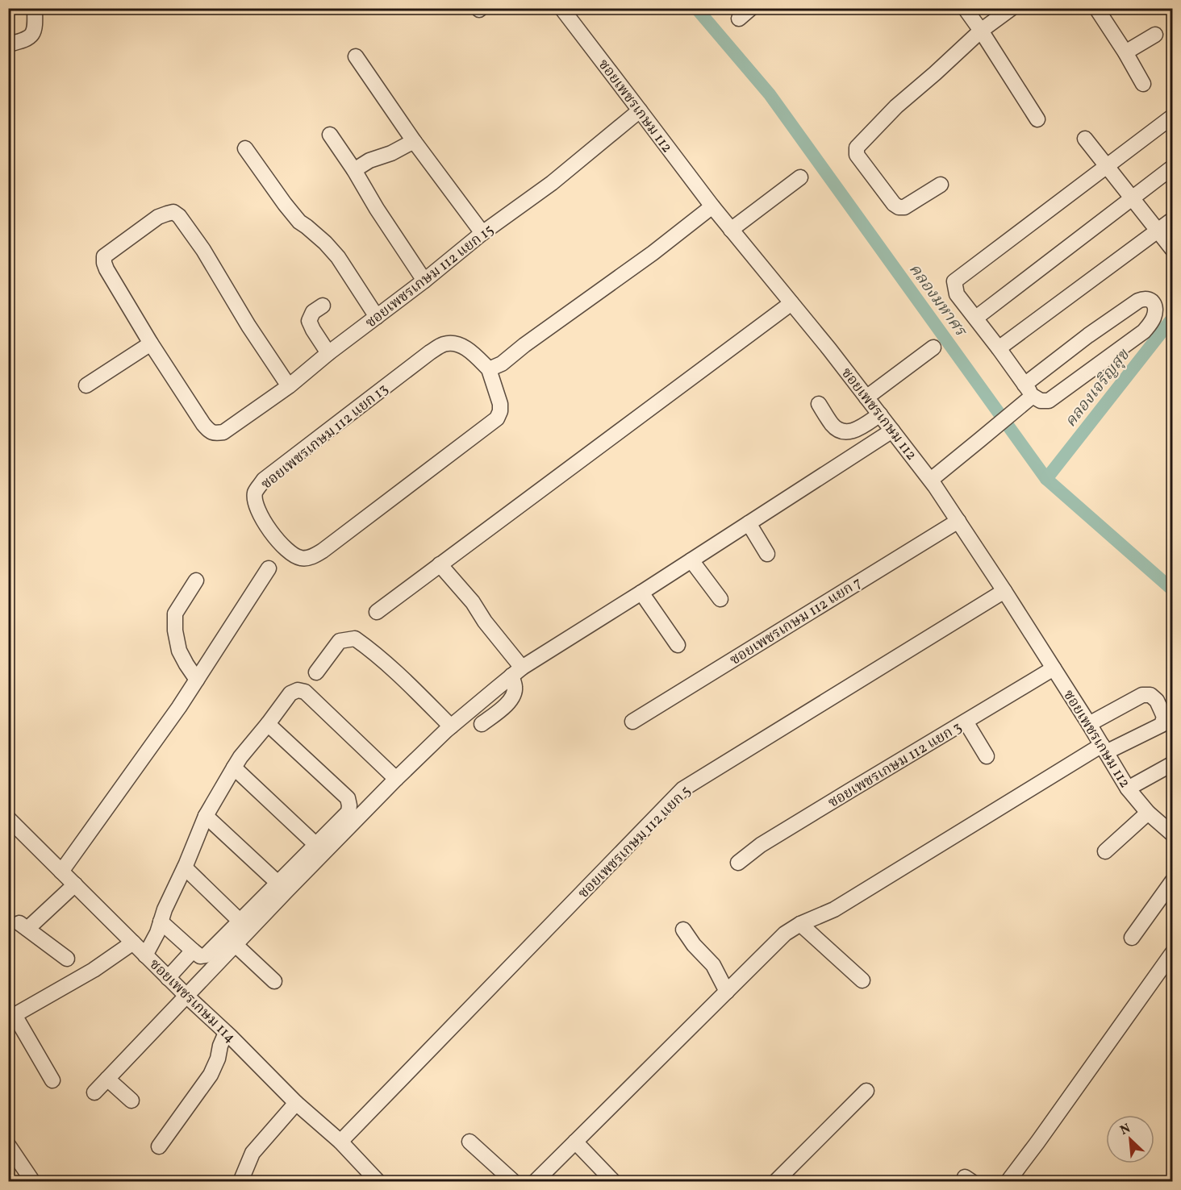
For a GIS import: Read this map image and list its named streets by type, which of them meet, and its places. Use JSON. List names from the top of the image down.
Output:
{
  "streets": {
    "street": [
      "ซอยเพชรเกษม 112",
      "ซอยเพชรเกษม 112 แยก 15",
      "ซอยเพชรเกษม 112 แยก 13",
      "ซอยเพชรเกษม 112 แยก 7",
      "ซอยเพชรเกษม 112 แยก 3",
      "ซอยเพชรเกษม 112 แยก 5",
      "ซอยเพชรเกษม 114"
    ]
  },
  "crossings": [
    ["ซอยเพชรเกษม 112", "ซอยเพชรเกษม 112 แยก 15"],
    ["ซอยเพชรเกษม 112", "ซอยเพชรเกษม 112 แยก 7"],
    ["ซอยเพชรเกษม 112", "ซอยเพชรเกษม 112 แยก 3"],
    ["ซอยเพชรเกษม 112", "ซอยเพชรเกษม 112 แยก 5"],
    ["ซอยเพชรเกษม 112 แยก 5", "ซอยเพชรเกษม 114"]
  ],
  "water": ["คลองมหาศร", "คลองเจริญสุข"],
  "north": "top left"
}
